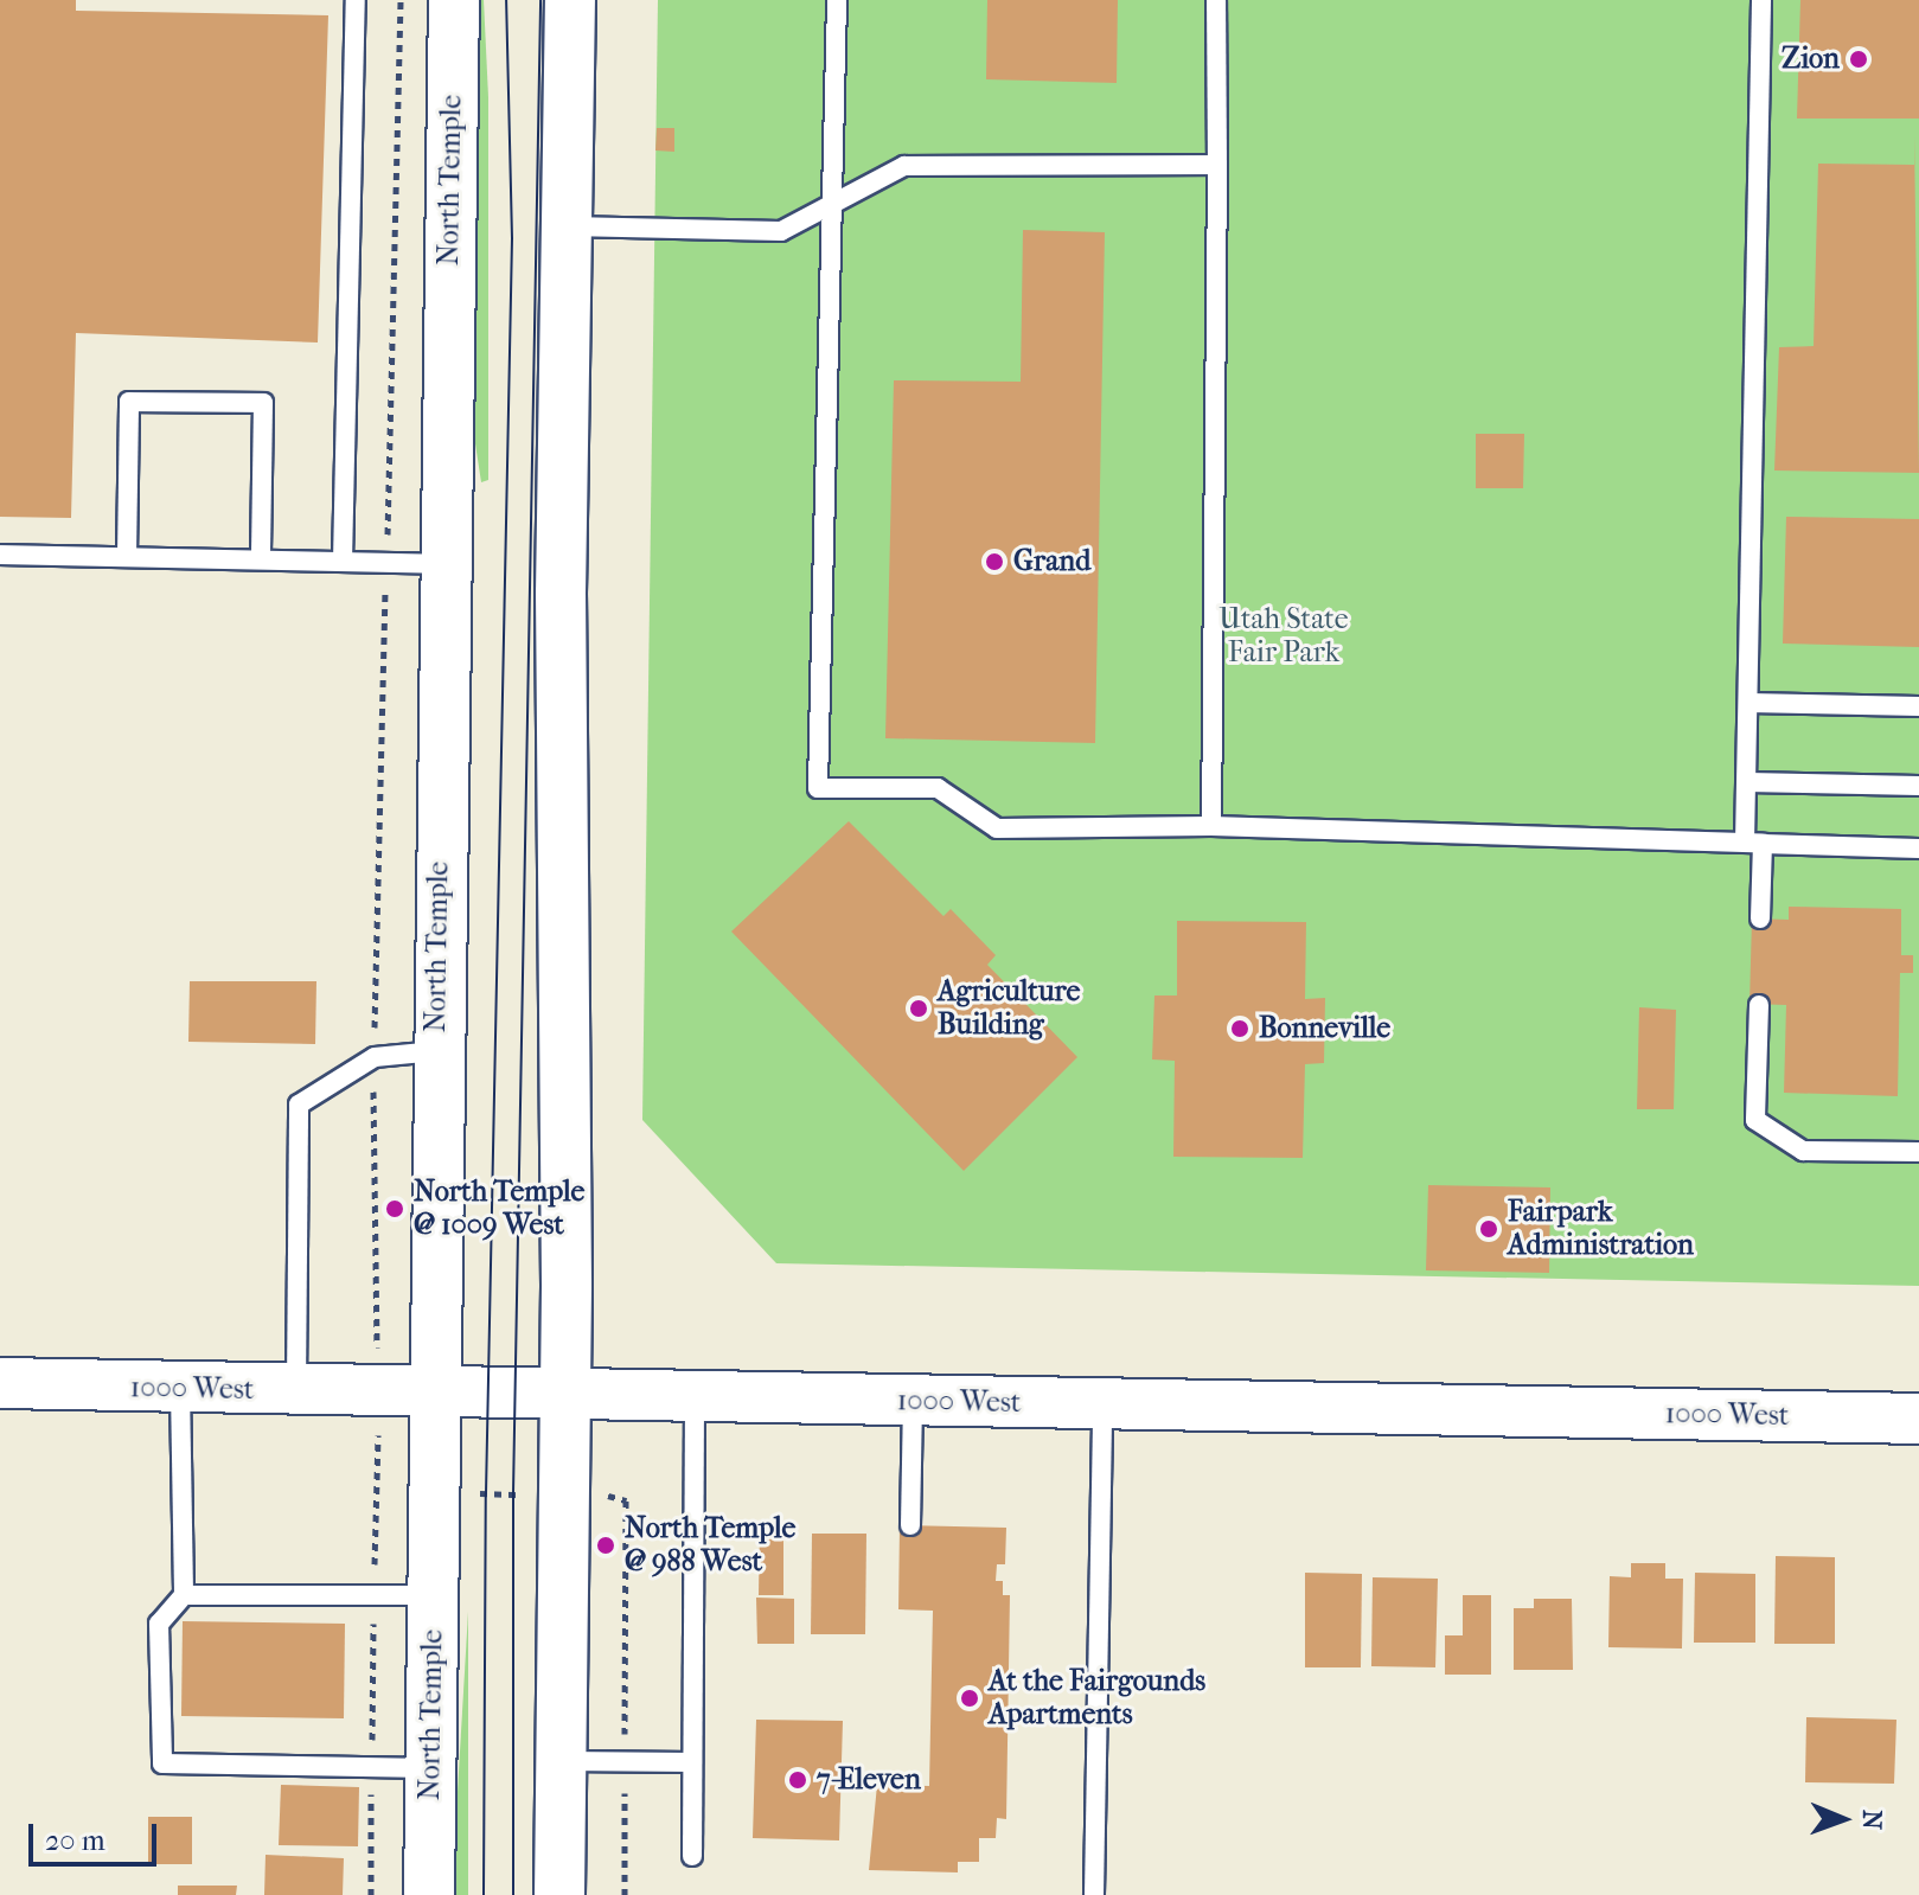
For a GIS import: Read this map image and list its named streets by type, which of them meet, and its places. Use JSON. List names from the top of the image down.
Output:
{
  "streets": {
    "main road": ["North Temple", "1000 West"]
  },
  "crossings": [
    ["North Temple", "1000 West"]
  ],
  "parks": ["Utah State Fair Park"],
  "places": [
    "Zion",
    "Grand",
    "Agriculture Building",
    "Bonneville",
    "North Temple @ 1009 West",
    "Fairpark Administration",
    "North Temple @ 988 West",
    "At the Fairgounds Apartments",
    "7-Eleven"
  ],
  "scale_bar": "20 m",
  "north": "right"
}
